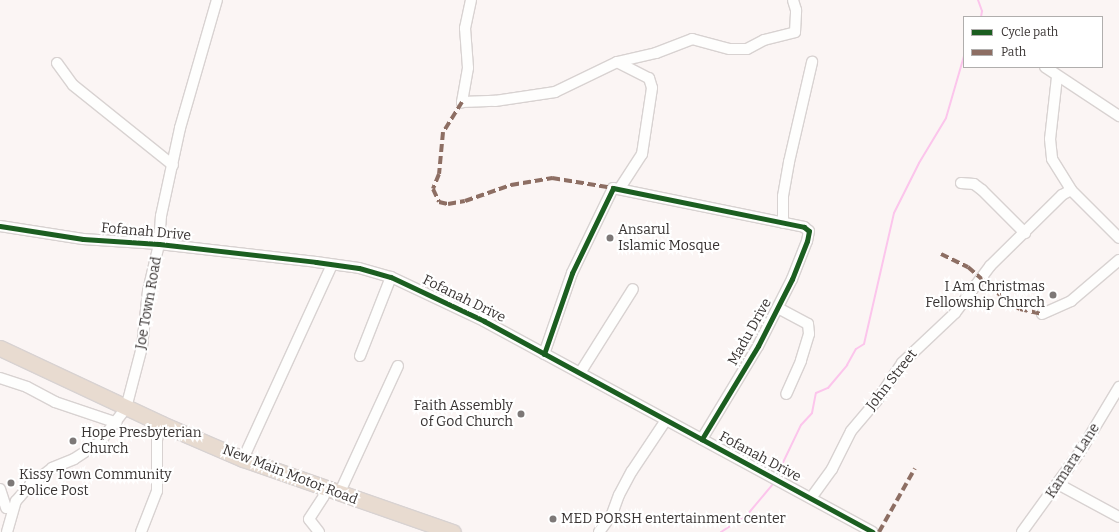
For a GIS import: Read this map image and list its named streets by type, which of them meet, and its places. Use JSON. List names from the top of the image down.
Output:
{
  "streets": {
    "highway": ["New Main Motor Road"],
    "street": [
      "Fofanah Drive",
      "Joe Town Road",
      "Madu Drive",
      "John Street",
      "Kamara Lane"
    ]
  },
  "crossings": [
    ["Fofanah Drive", "Joe Town Road"],
    ["Fofanah Drive", "Madu Drive"],
    ["Fofanah Drive", "John Street"],
    ["Joe Town Road", "New Main Motor Road"]
  ],
  "places": [
    "Ansarul Islamic Mosque",
    "I Am Christmas Fellowship Church",
    "Faith Assembly of God Church",
    "Hope Presbyterian Church",
    "Kissy Town Community Police Post",
    "MED PORSH entertainment center"
  ],
  "legend": ["Cycle path", "Path"]
}
